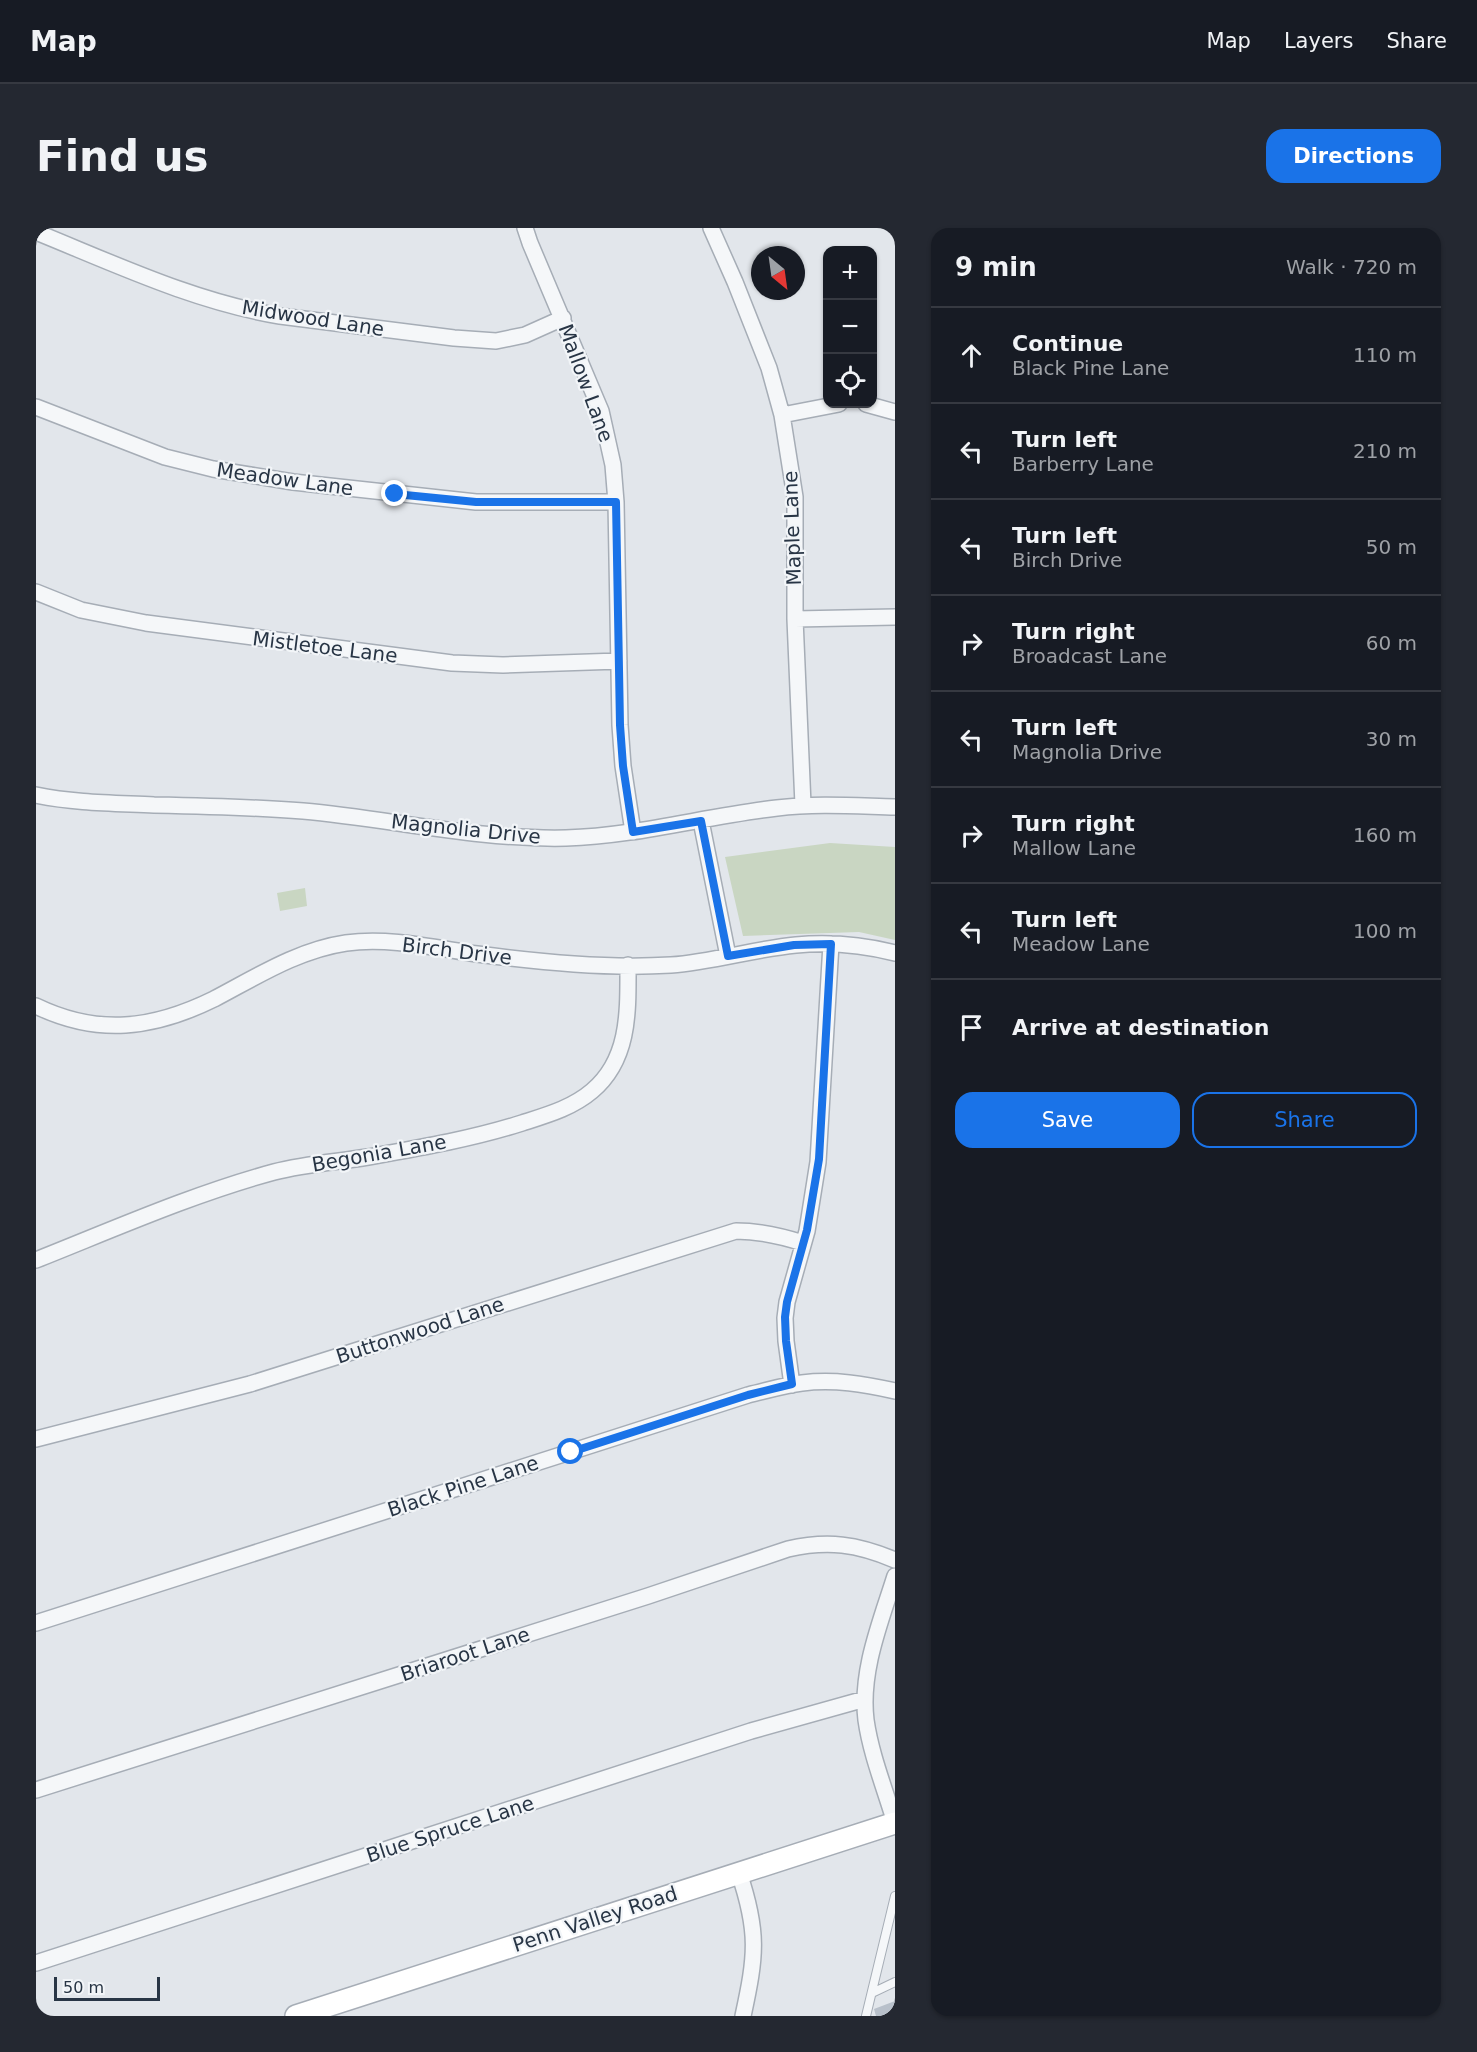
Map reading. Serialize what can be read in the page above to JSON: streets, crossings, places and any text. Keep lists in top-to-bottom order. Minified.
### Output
{"streets":{"street":["Midwood Lane","Mallow Lane","Meadow Lane","Maple Lane","Mistletoe Lane","Magnolia Drive","Birch Drive","Begonia Lane","Buttonwood Lane","Black Pine Lane","Briaroot Lane","Blue Spruce Lane","Penn Valley Road"]},"crossings":[["Midwood Lane","Mallow Lane"],["Mallow Lane","Meadow Lane"],["Mallow Lane","Mistletoe Lane"],["Mallow Lane","Magnolia Drive"],["Maple Lane","Magnolia Drive"],["Birch Drive","Begonia Lane"]],"scale_bar":"50 m","north":"bottom right","page":{"header":"Map","nav":["Map","Layers","Share"],"buttons":["Directions",["Save","Share"]],"title":"Find us","heading":["9 min","Walk · 720 m"],"map_buttons":["+","−"],"list":[["Continue","Black Pine Lane","110 m"],["Turn left","Barberry Lane","210 m"],["Turn left","Birch Drive","50 m"],["Turn right","Broadcast Lane","60 m"],["Turn left","Magnolia Drive","30 m"],["Turn right","Mallow Lane","160 m"],["Turn left","Meadow Lane","100 m"],"Arrive at destination"],"scale":"50 m"}}
